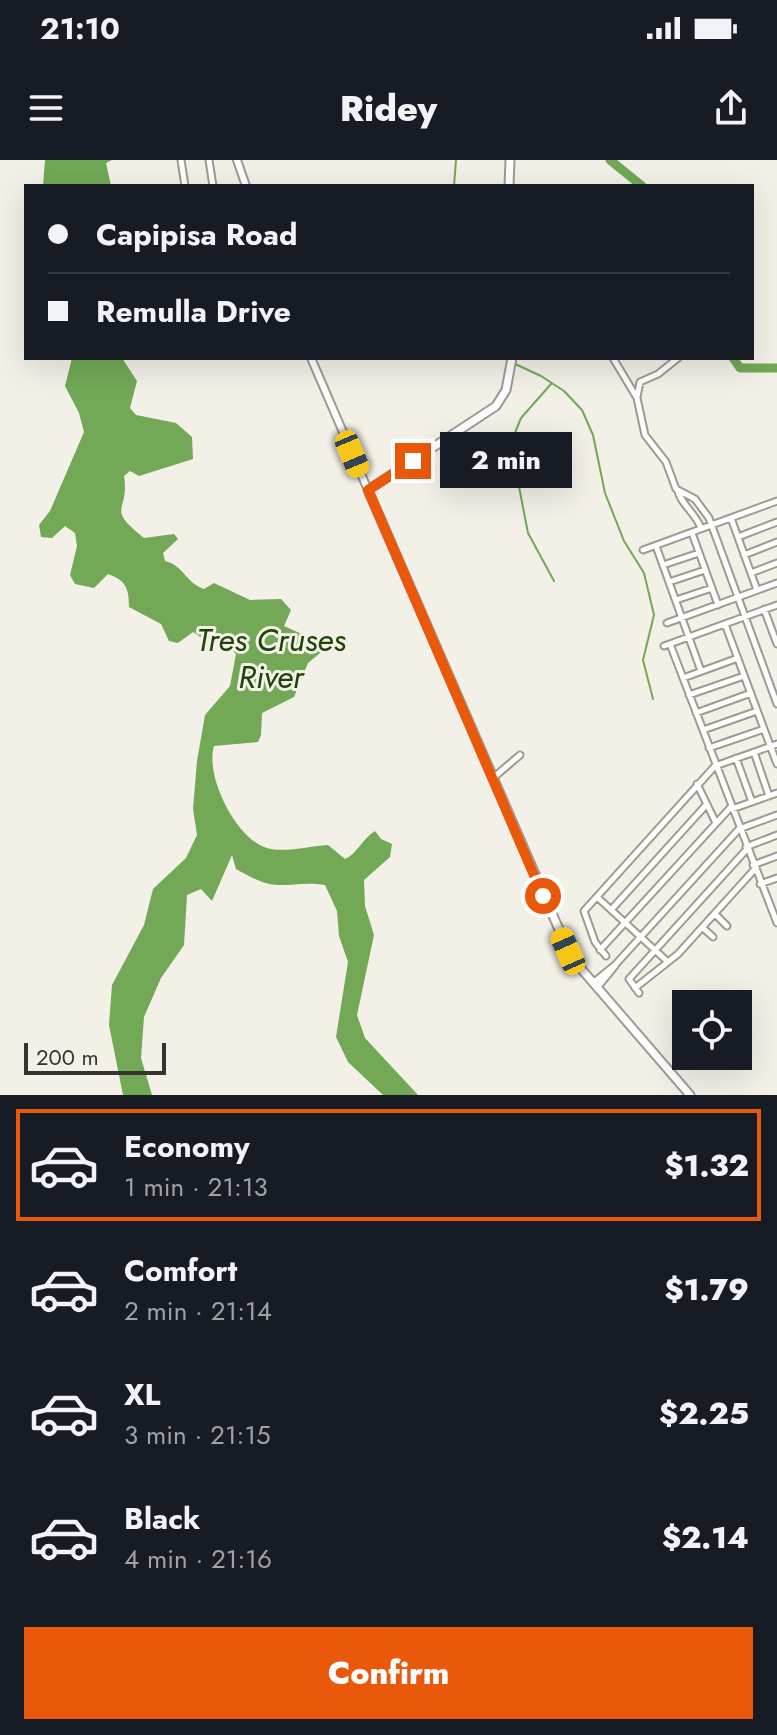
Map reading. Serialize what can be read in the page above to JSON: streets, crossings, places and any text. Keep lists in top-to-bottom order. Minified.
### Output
{"water":["Tres Cruses River"],"scale_bar":"200 m","page":{"status":"21:10","header":"Ridey","banner":["Capipisa Road","Remulla Drive"],"bubble":"2 min","scale":"200 m","list":[{"name":"Economy","note":"1 min · 21:13","value":"$1.32"},{"name":"Comfort","note":"2 min · 21:14","value":"$1.79"},{"name":"XL","note":"3 min · 21:15","value":"$2.25"},{"name":"Black","note":"4 min · 21:16","value":"$2.14"}],"buttons":"Confirm"}}
